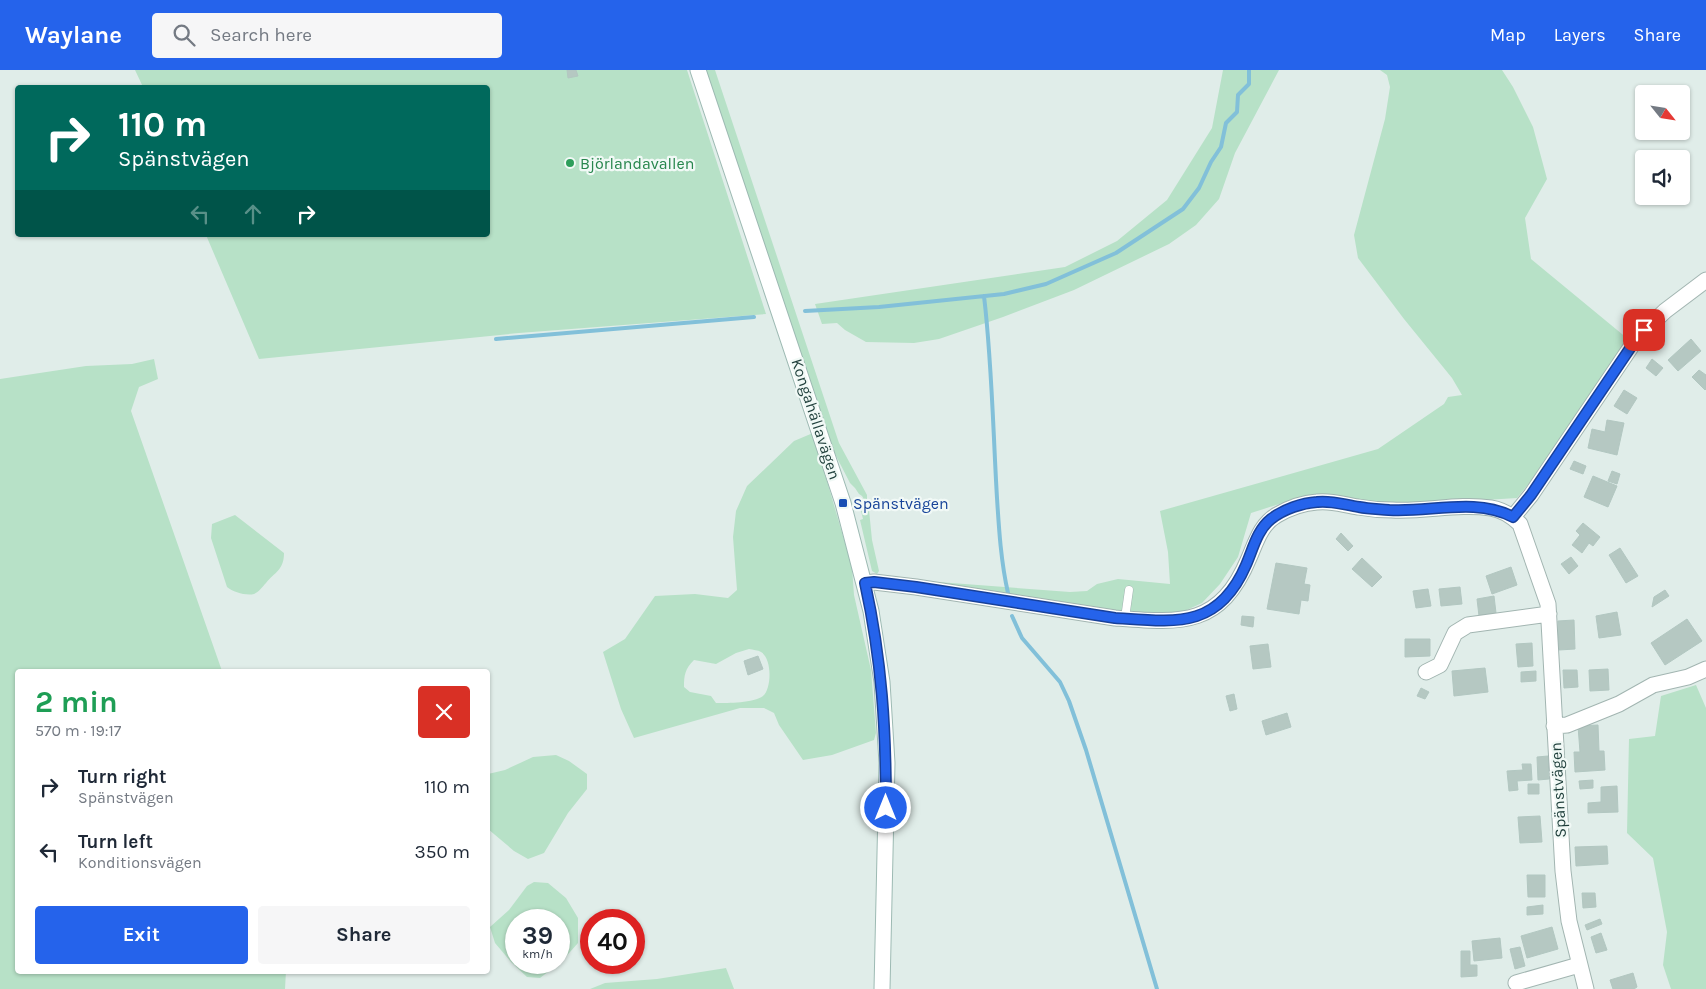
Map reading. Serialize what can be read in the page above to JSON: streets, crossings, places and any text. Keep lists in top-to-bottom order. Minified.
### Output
{"streets":{"street":["Kongahällavägen","Spänstvägen"]},"places":{"other":["Björlandavallen"],"transit":["Spänstvägen"]},"north":"bottom right","page":{"header":"Waylane","search":"Search here","nav":["Map","Layers","Share"],"turn":["110 m","Spänstvägen"],"heading":["2 min","570 m · 19:17"],"list":[{"name":"Turn right","note":"Spänstvägen","value":"110 m"},{"name":"Turn left","note":"Konditionsvägen","value":"350 m"}],"buttons":["Exit","Share"],"speed":"39 km/h","limit":"40"}}
